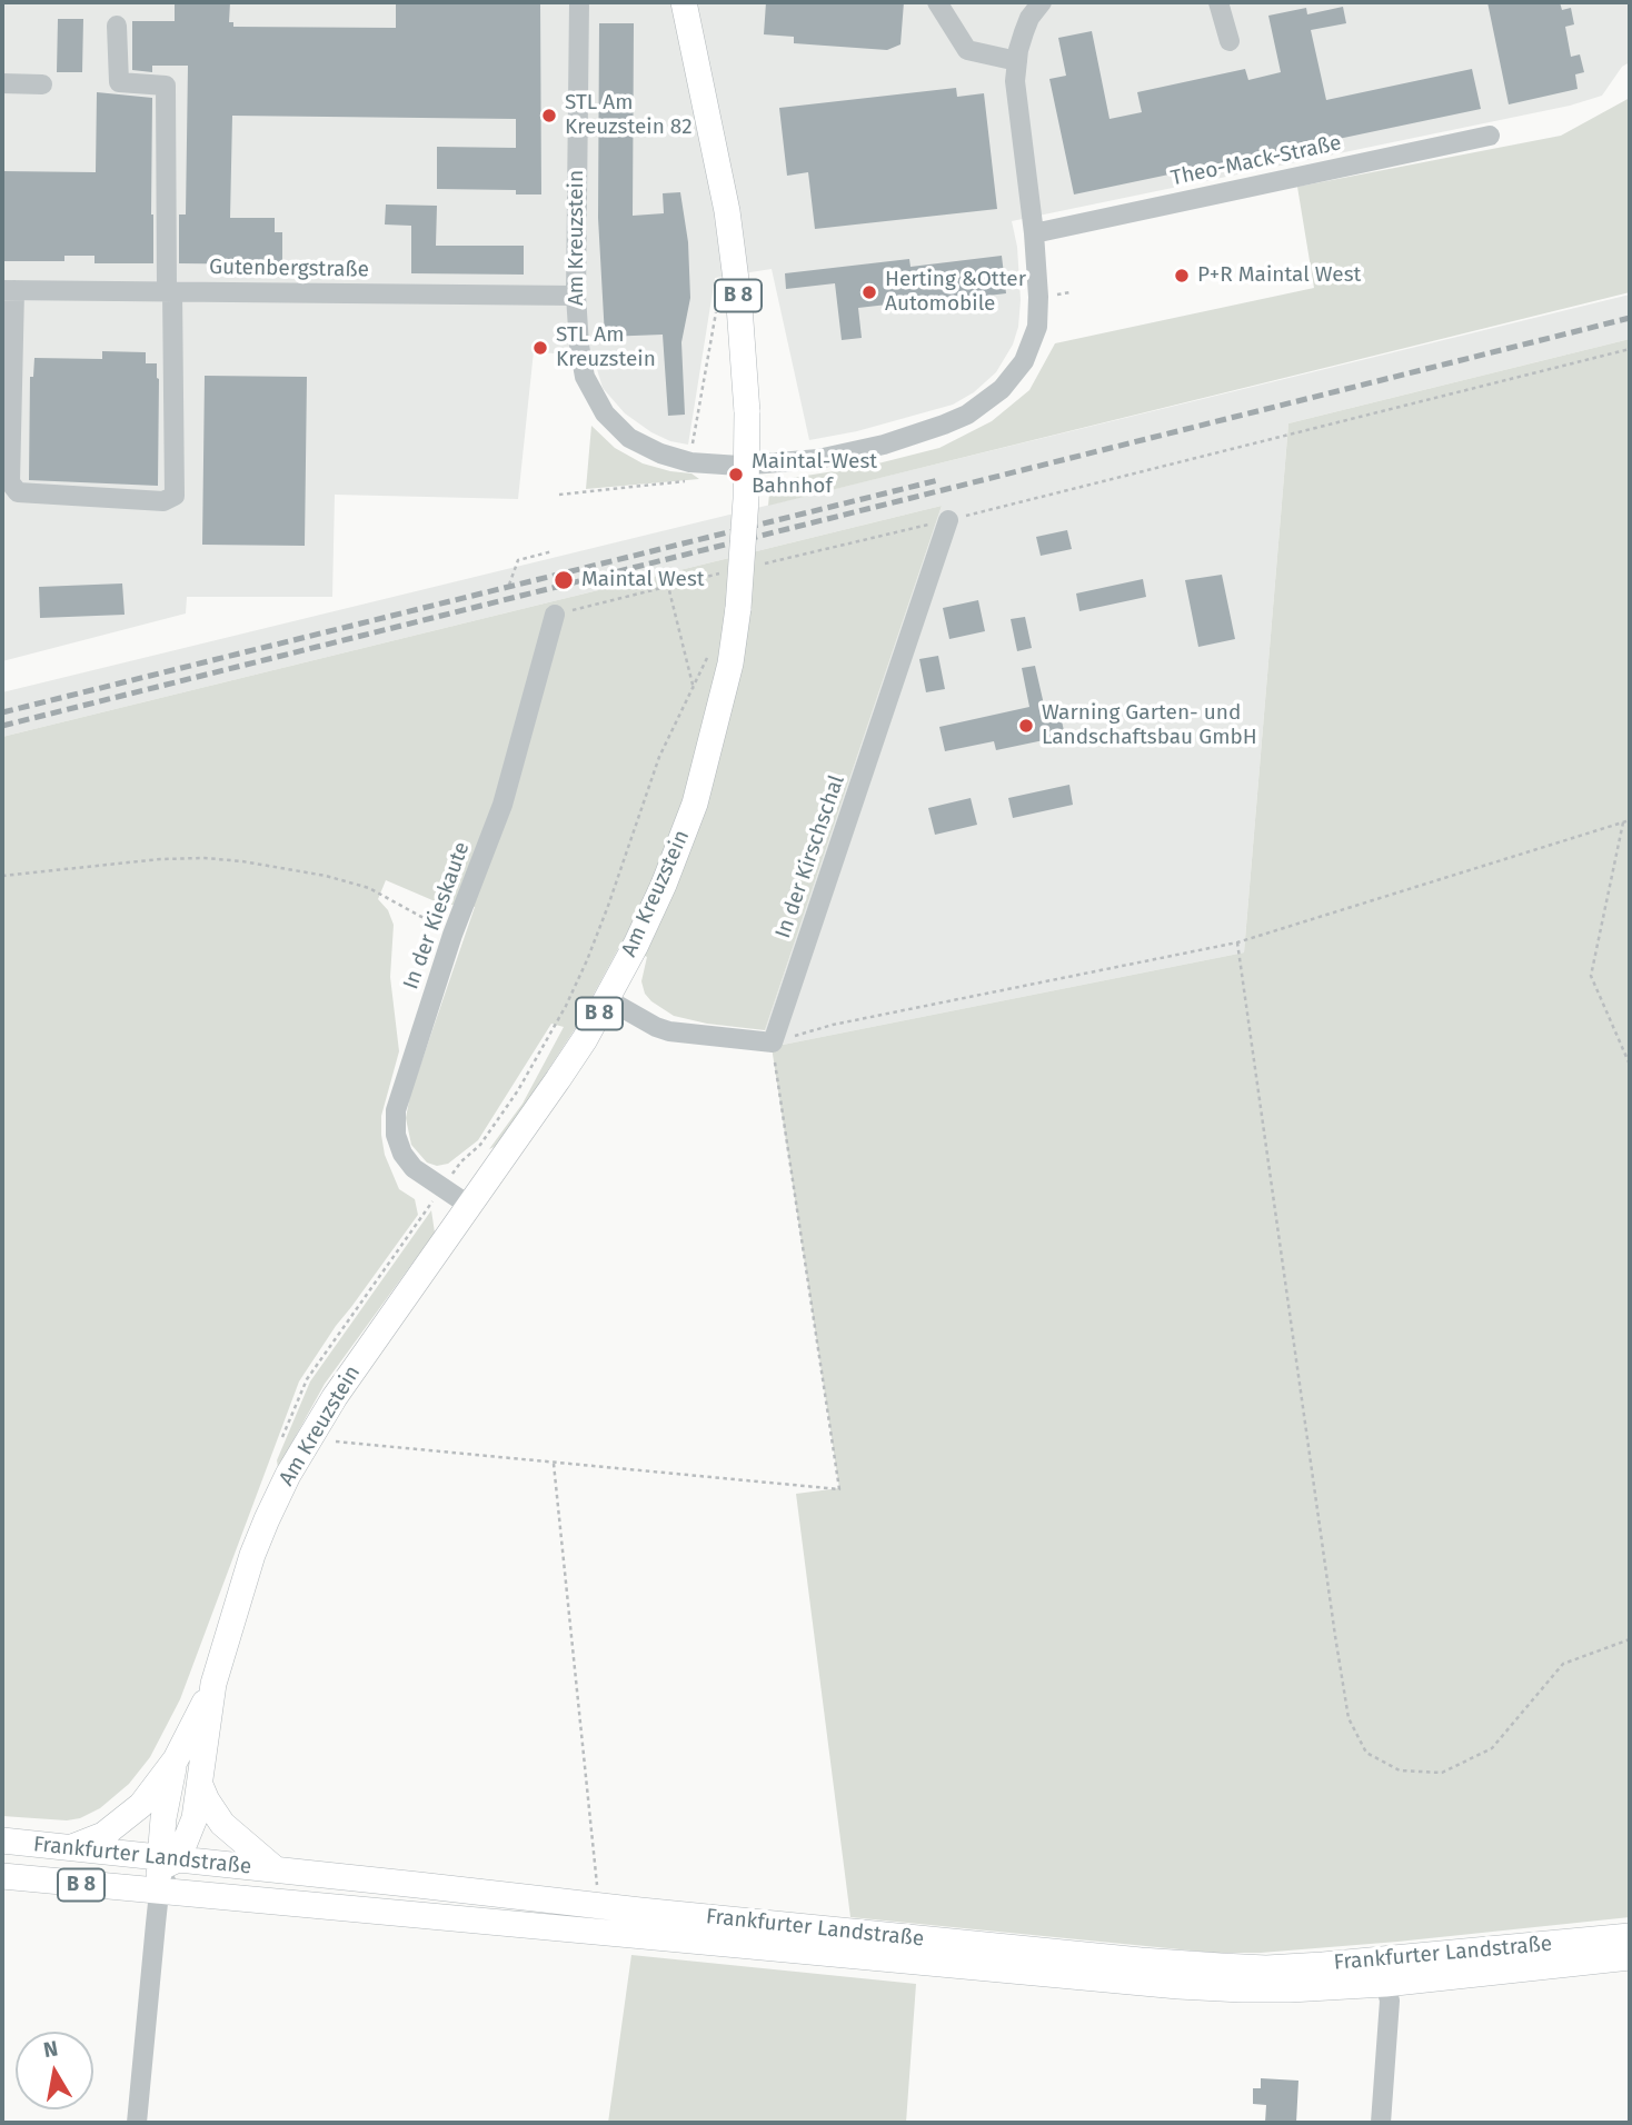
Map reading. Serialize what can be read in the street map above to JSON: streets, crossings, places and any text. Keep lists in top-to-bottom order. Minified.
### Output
{"streets":{"main road":["Am Kreuzstein","B 8","Frankfurter Landstraße"],"street":["Theo-Mack-Straße","Gutenbergstraße","In der Kirschschal","In der Kieskaute"]},"crossings":[["Theo-Mack-Straße","Am Kreuzstein"],["Am Kreuzstein","Gutenbergstraße"],["Am Kreuzstein","B 8"],["Am Kreuzstein","In der Kieskaute"],["Am Kreuzstein","Frankfurter Landstraße"],["B 8","Frankfurter Landstraße"]],"places":["STL Am Kreuzstein 82","P+R Maintal West","Herting &Otter Automobile","STL Am Kreuzstein","Maintal-West Bahnhof","Maintal West","Warning Garten- und Landschaftsbau GmbH"],"north":"top"}
